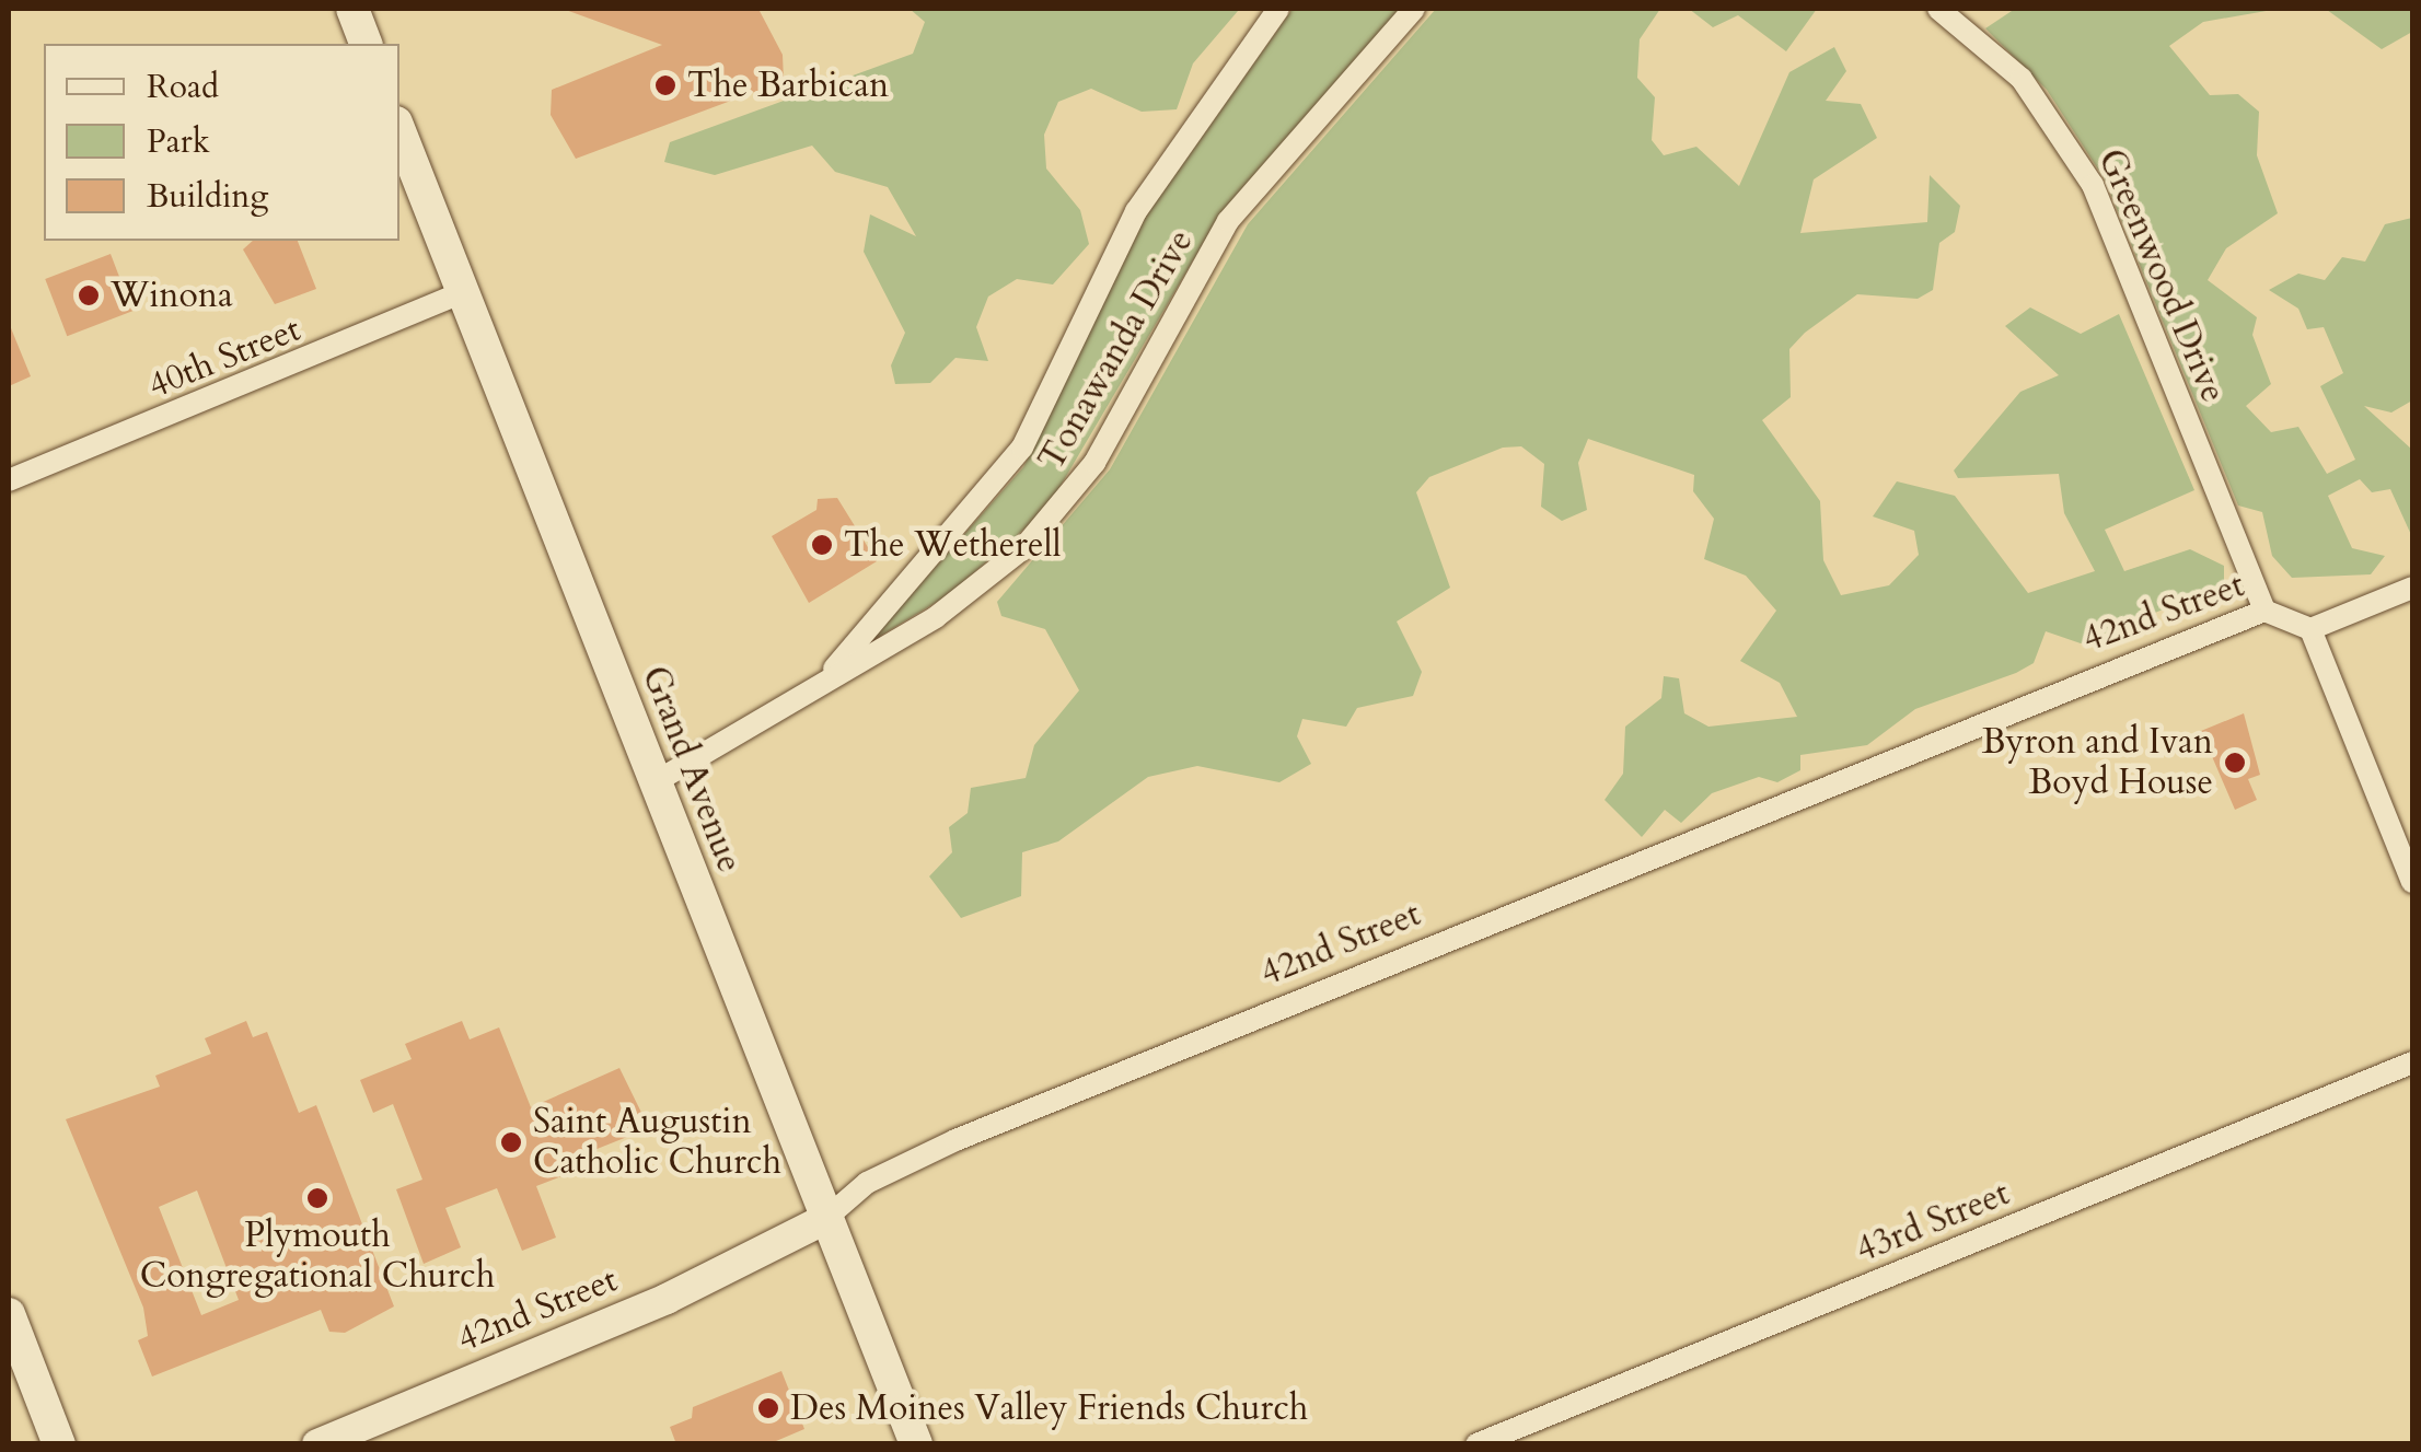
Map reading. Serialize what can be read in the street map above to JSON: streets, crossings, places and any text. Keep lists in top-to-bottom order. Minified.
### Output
{"streets":{"main road":["Grand Avenue"],"street":["Greenwood Drive","Tonawanda Drive","40th Street","42nd Street","43rd Street"]},"crossings":[["Greenwood Drive","42nd Street"],["Tonawanda Drive","Grand Avenue"],["40th Street","Grand Avenue"],["42nd Street","Grand Avenue"]],"places":["The Barbican","Winona","The Wetherell","Byron and Ivan Boyd House","Saint Augustin Catholic Church","Plymouth Congregational Church","Des Moines Valley Friends Church"],"legend":["Road","Park","Building"]}
